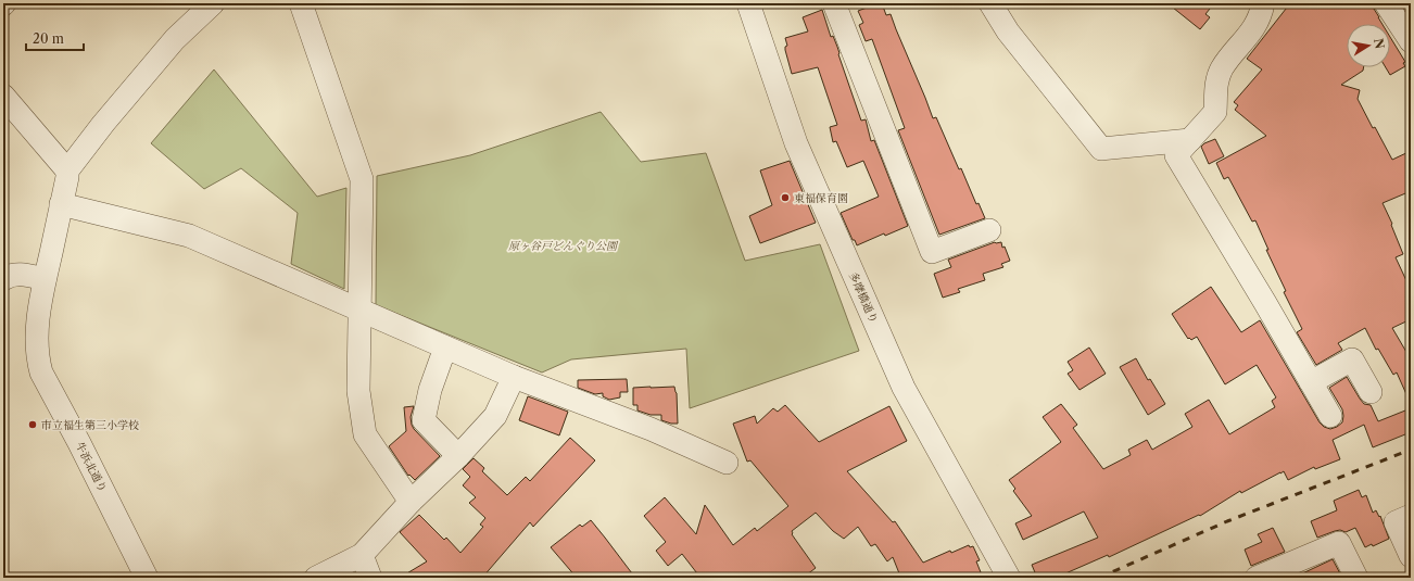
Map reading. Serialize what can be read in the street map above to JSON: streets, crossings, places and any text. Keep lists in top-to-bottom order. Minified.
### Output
{"streets":{"street":["多摩橋通り","牛浜北通り"]},"parks":["原ヶ谷戸どんぐり公園"],"places":["東福保育園","市立福生第三小学校"],"scale_bar":"20 m","north":"right"}
